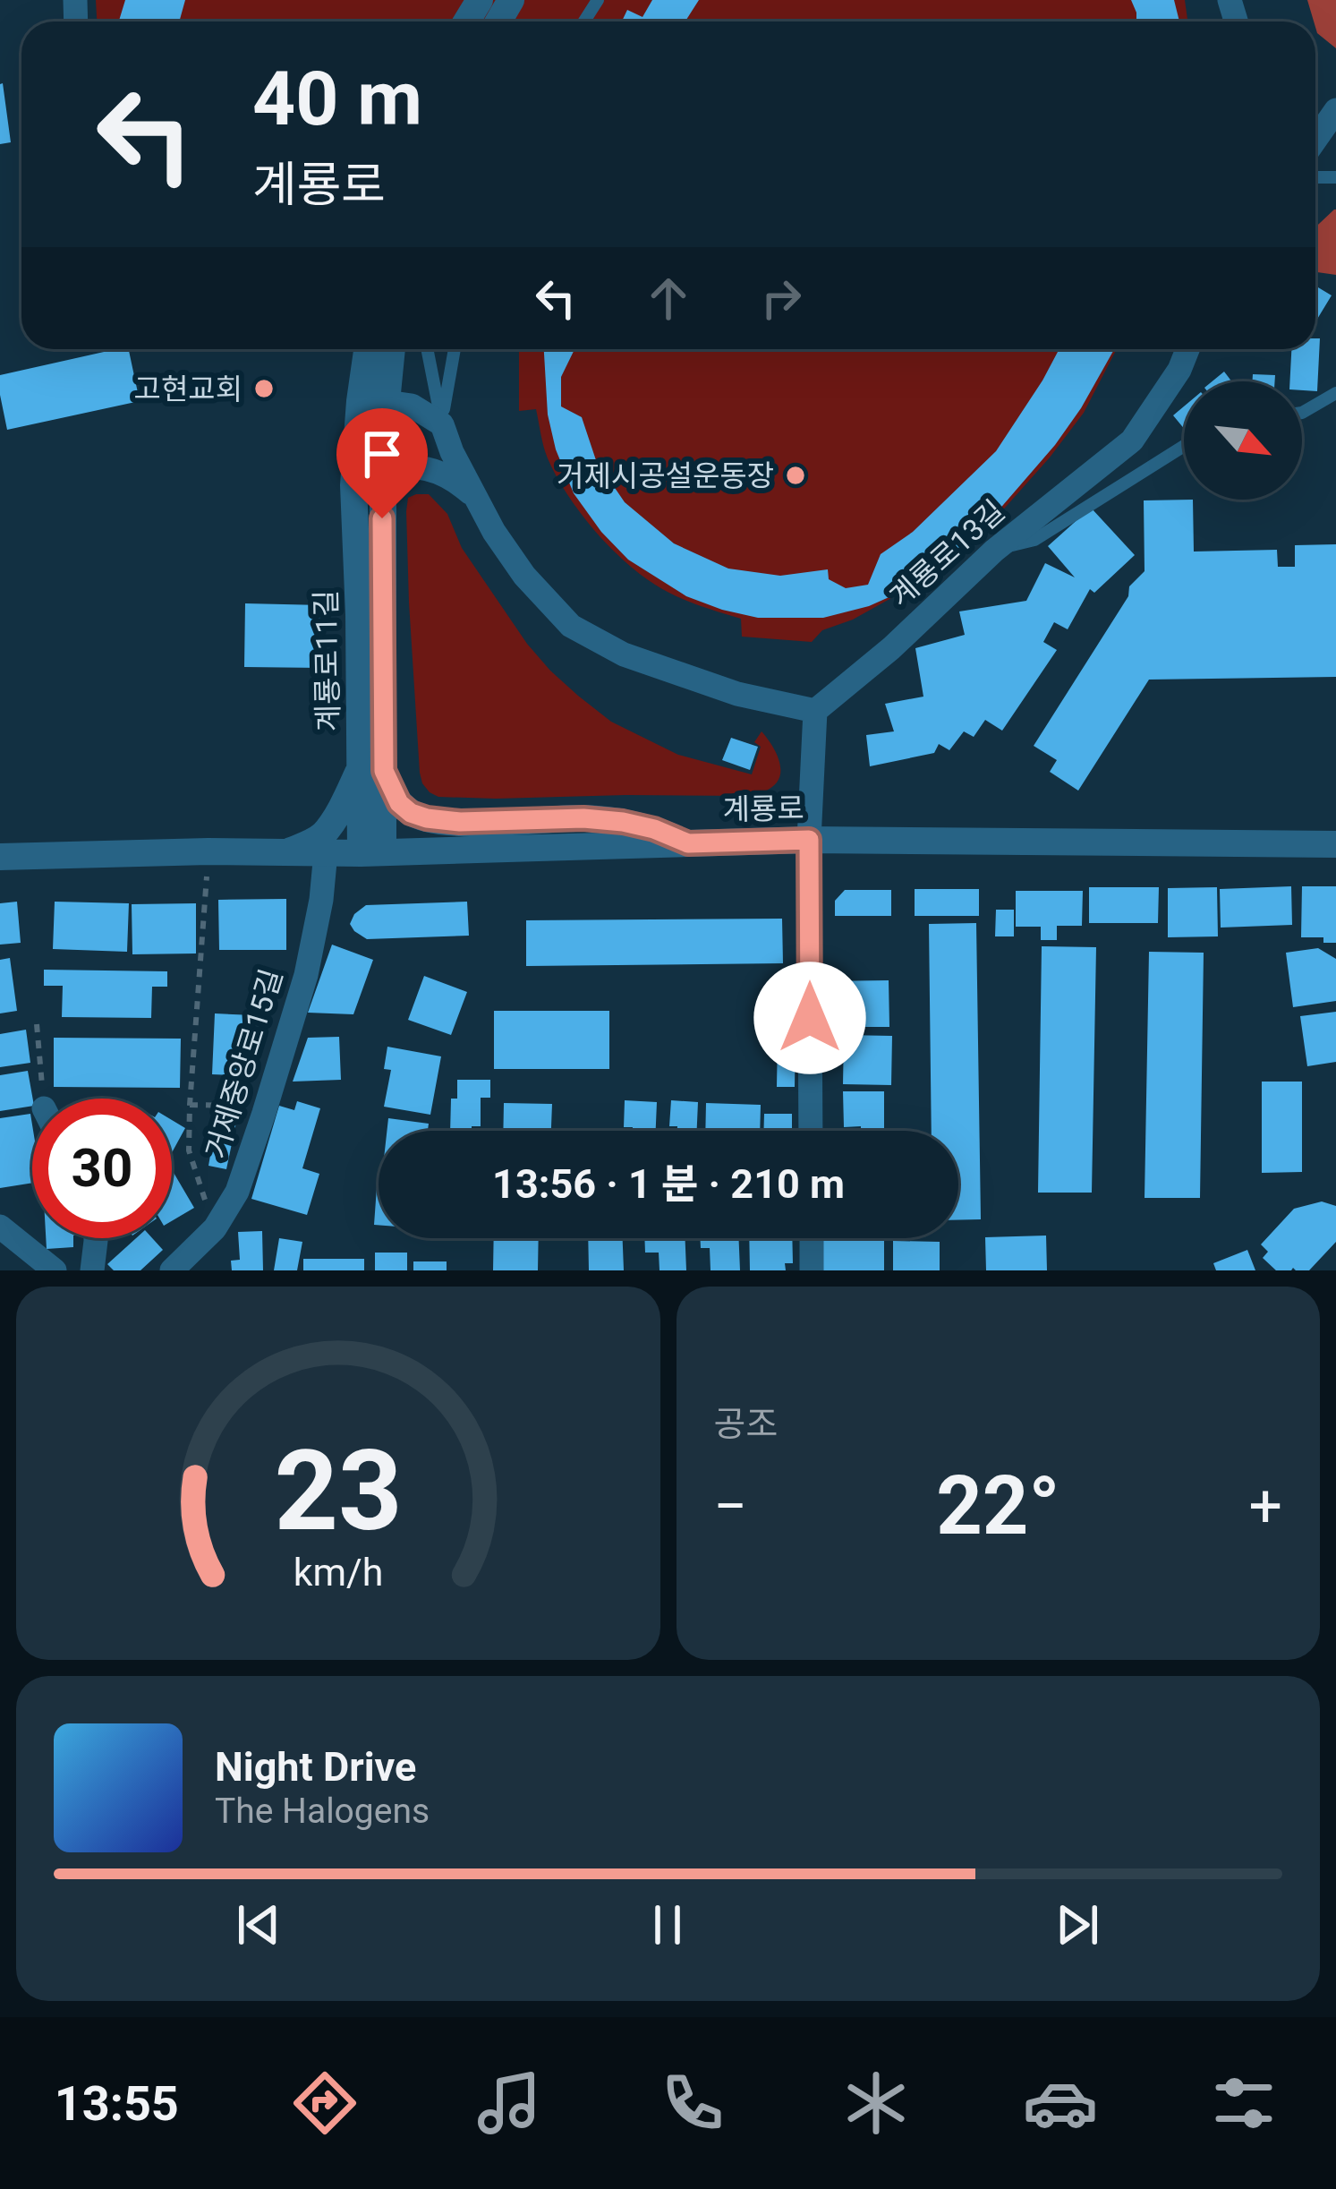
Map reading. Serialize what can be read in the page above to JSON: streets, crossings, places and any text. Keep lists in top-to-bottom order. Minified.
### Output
{"streets":{"street":["계룡로13길","계룡로11길","계룡로","거제중앙로15길"]},"crossings":[["계룡로11길","계룡로"],["계룡로","거제중앙로15길"]],"places":["고현교회","거제시공설운동장"],"north":"bottom right","page":{"turn":["40 m","계룡로"],"limit":"30","trip":"13:56 · 1 분 · 210 m","tile":"공조","heat":["−","22°","+"],"song":["Night Drive","The Halogens"],"tabs":"13:55","gauge":["23","km/h"]}}
